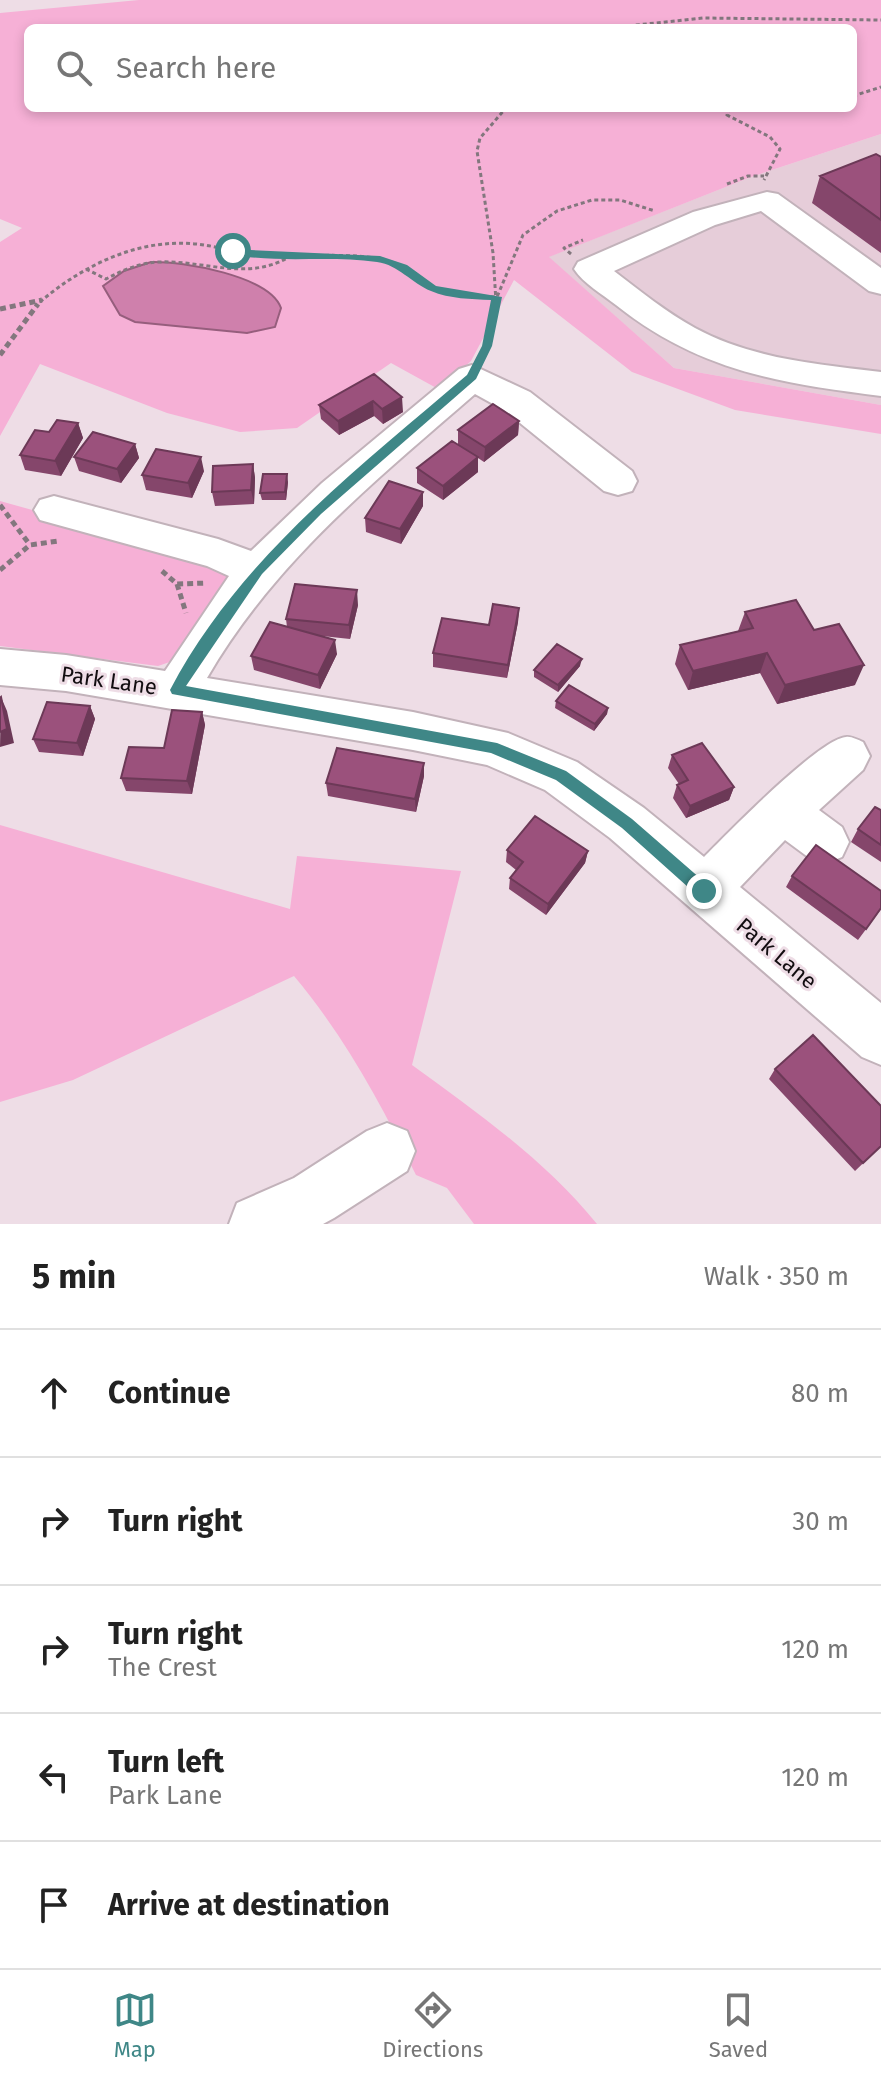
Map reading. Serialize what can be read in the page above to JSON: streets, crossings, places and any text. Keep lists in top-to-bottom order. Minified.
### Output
{"streets":{"street":["Park Lane"]},"page":{"search":"Search here","heading":["5 min","Walk · 350 m"],"list":[["Continue","80 m"],["Turn right","30 m"],["Turn right","The Crest","120 m"],["Turn left","Park Lane","120 m"],"Arrive at destination"],"nav":["Map","Directions","Saved"]}}
